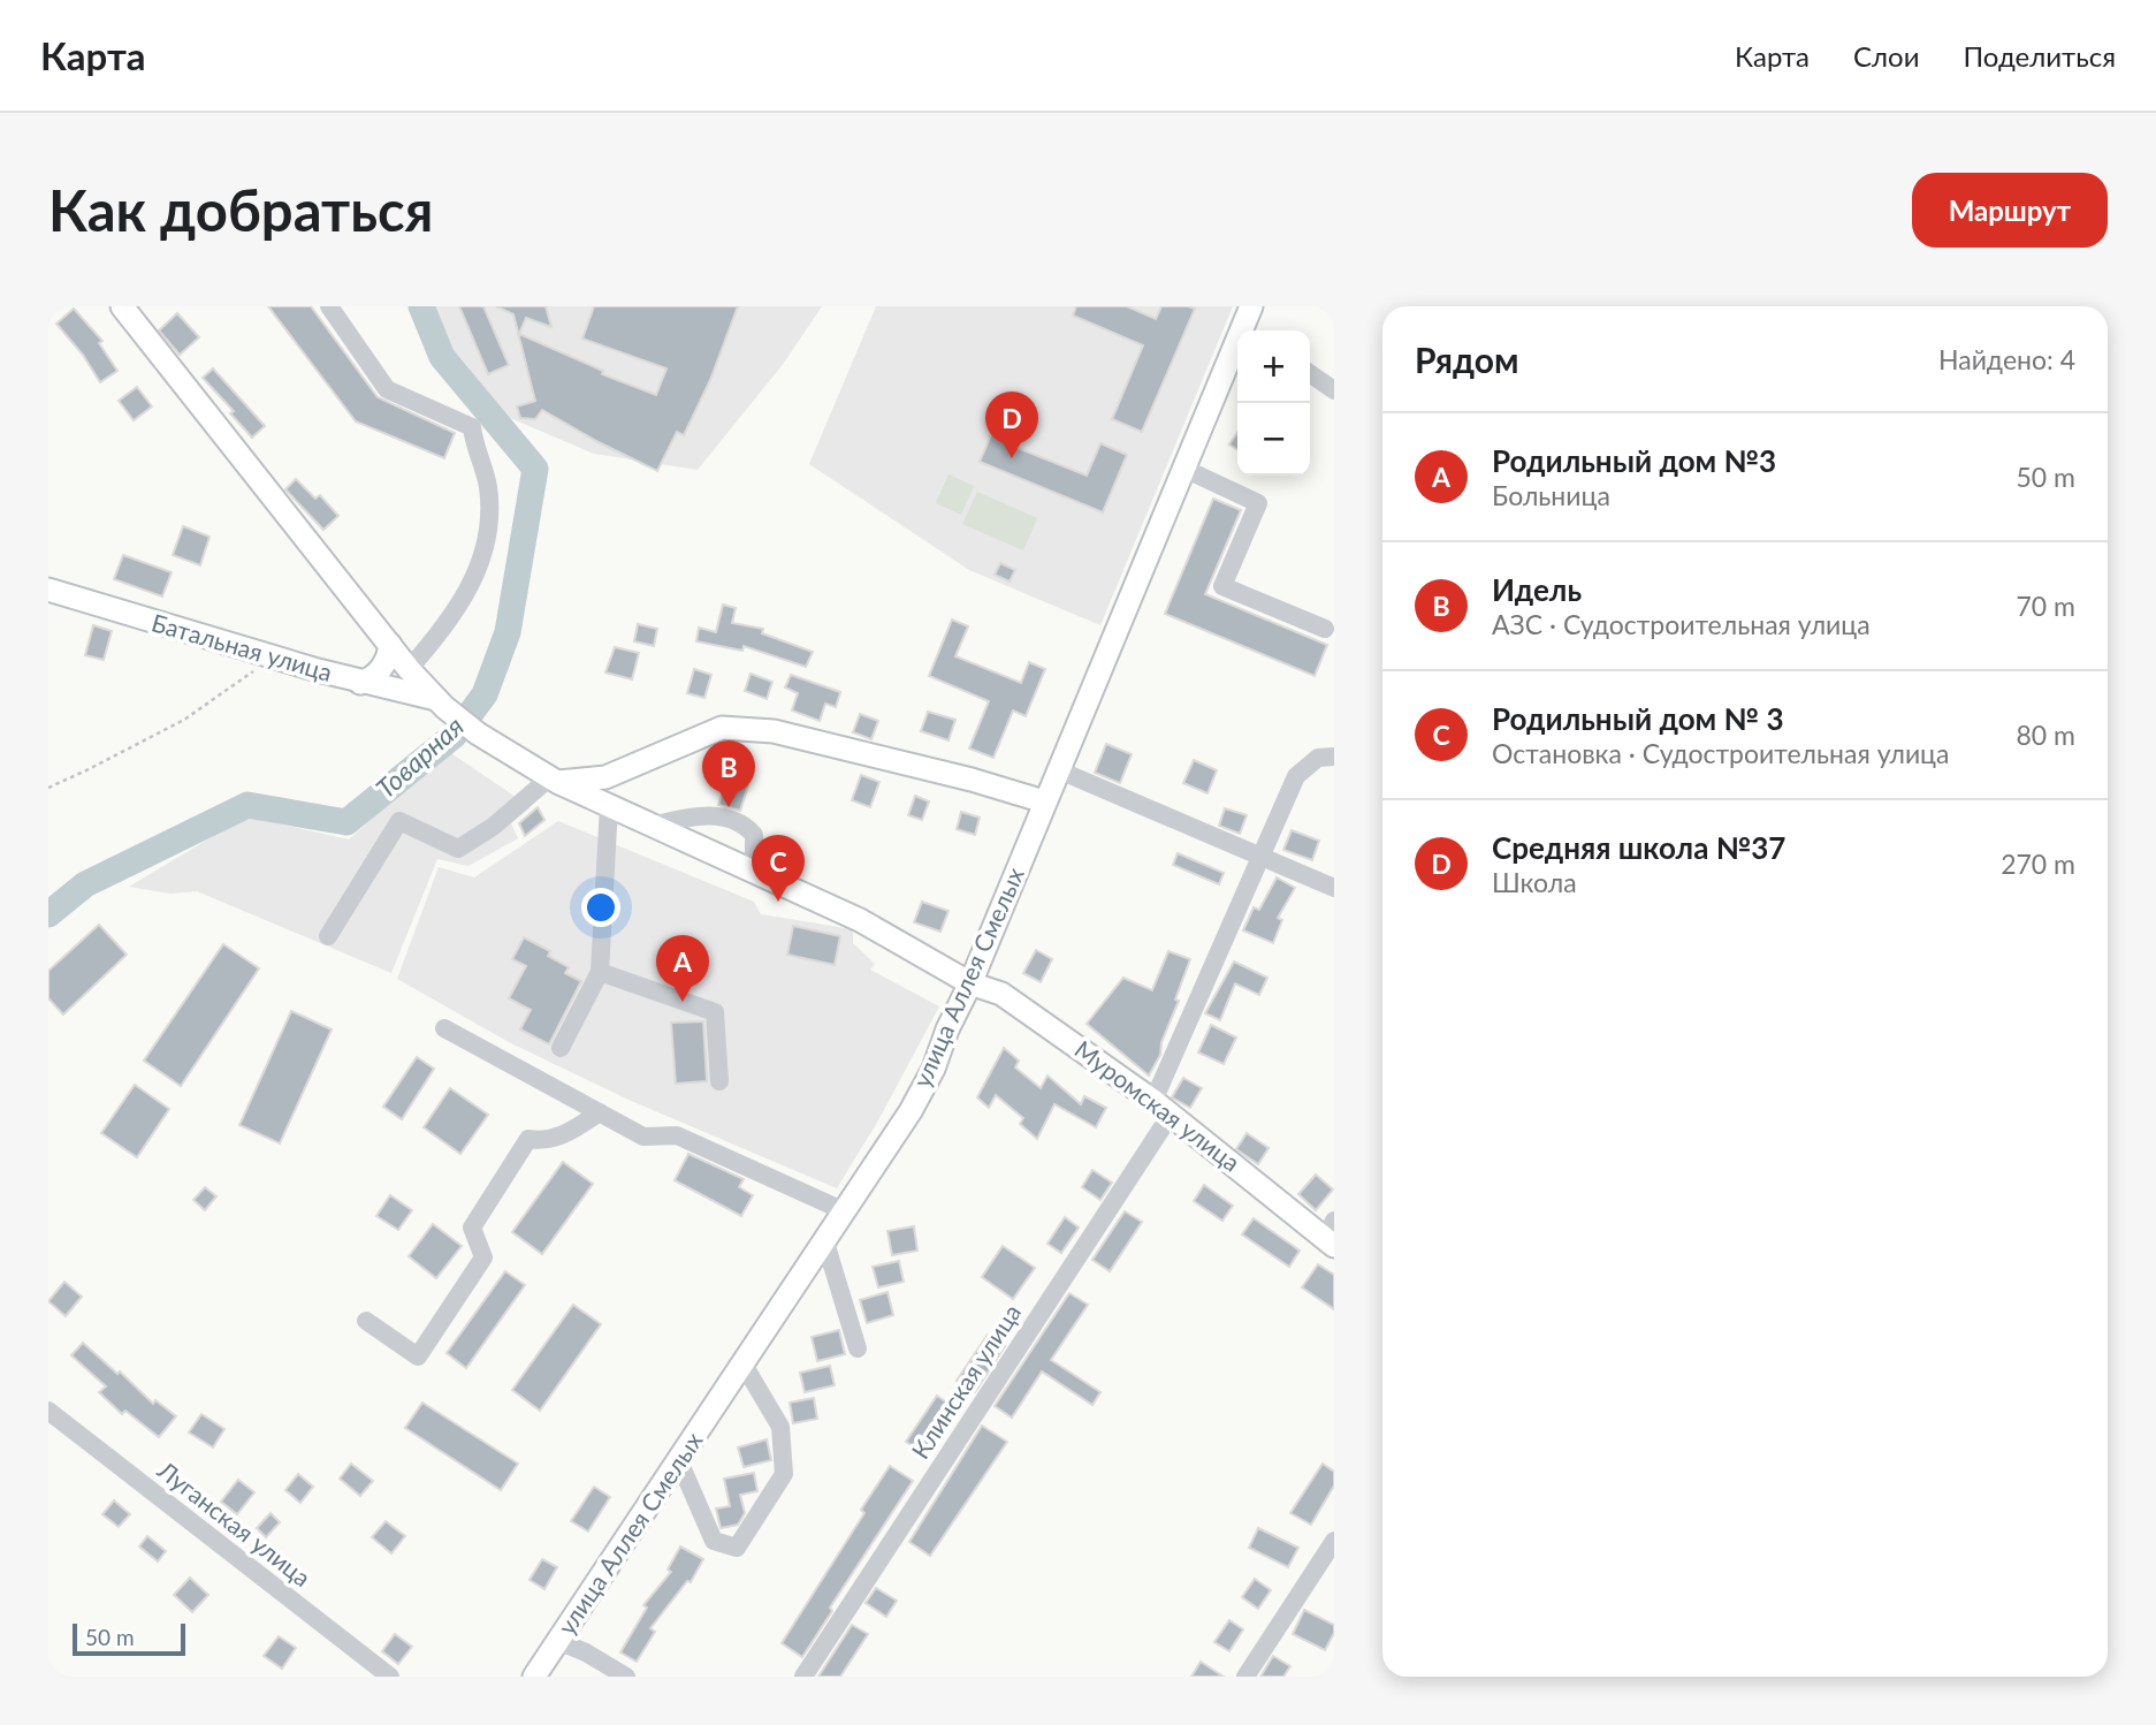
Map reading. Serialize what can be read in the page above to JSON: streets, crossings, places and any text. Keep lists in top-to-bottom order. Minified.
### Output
{"streets":{"main road":["Батальная улица","улица Аллея Смелых","Муромская улица"],"street":["Клинская улица","Луганская улица"]},"crossings":[["Батальная улица","Муромская улица"],["улица Аллея Смелых","Муромская улица"],["Муромская улица","Клинская улица"]],"water":["Товарная"],"scale_bar":"50 m","page":{"header":"Карта","nav":["Карта","Слои","Поделиться"],"buttons":"Маршрут","title":"Как добраться","heading":["Рядом","Найдено: 4"],"map_buttons":["+","−"],"pins":["D","B","C","A"],"list":[{"mark":"A","name":"Родильный дом №3","note":"Больница","value":"50 m"},{"mark":"B","name":"Идель","note":"АЗС · Судостроительная улица","value":"70 m"},{"mark":"C","name":"Родильный дом № 3","note":"Остановка · Судостроительная улица","value":"80 m"},{"mark":"D","name":"Средняя школа №37","note":"Школа","value":"270 m"}],"scale":"50 m"}}
